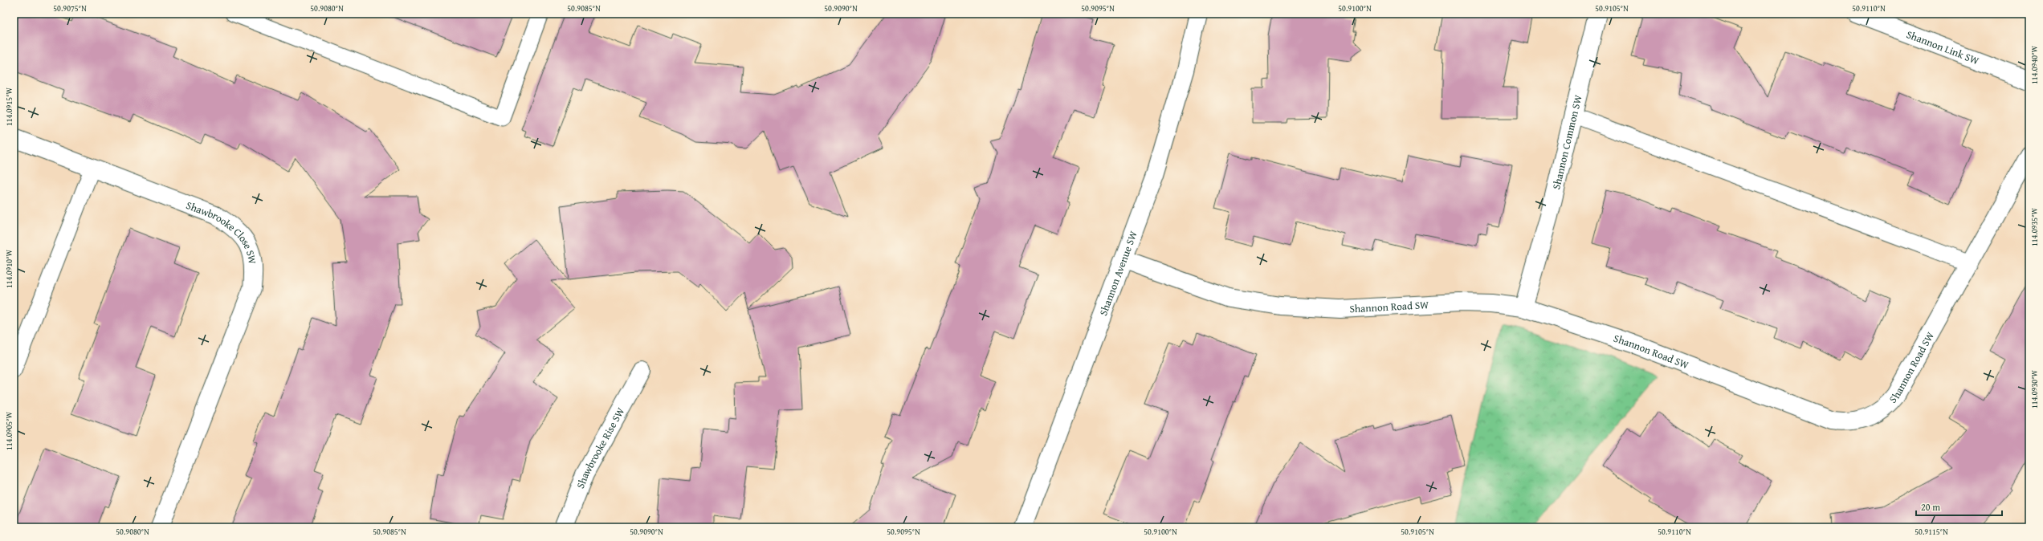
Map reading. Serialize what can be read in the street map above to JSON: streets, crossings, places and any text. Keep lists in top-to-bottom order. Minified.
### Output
{"streets":{"street":["Shannon Link SW","Shannon Common SW","Shawbrooke Close SW","Shannon Avenue SW","Shannon Road SW","Shawbrooke Rise SW"]},"crossings":[["Shannon Common SW","Shannon Road SW"],["Shannon Avenue SW","Shannon Road SW"]],"scale_bar":"20 m","coordinates":["50.9075°N","50.9080°N","50.9085°N","50.9090°N","50.9095°N","50.9100°N","50.9105°N","50.9110°N","114.0940°W","114.0915°W","114.0935°W","114.0910°W","114.0930°W","114.0905°W","50.9115°N"]}
